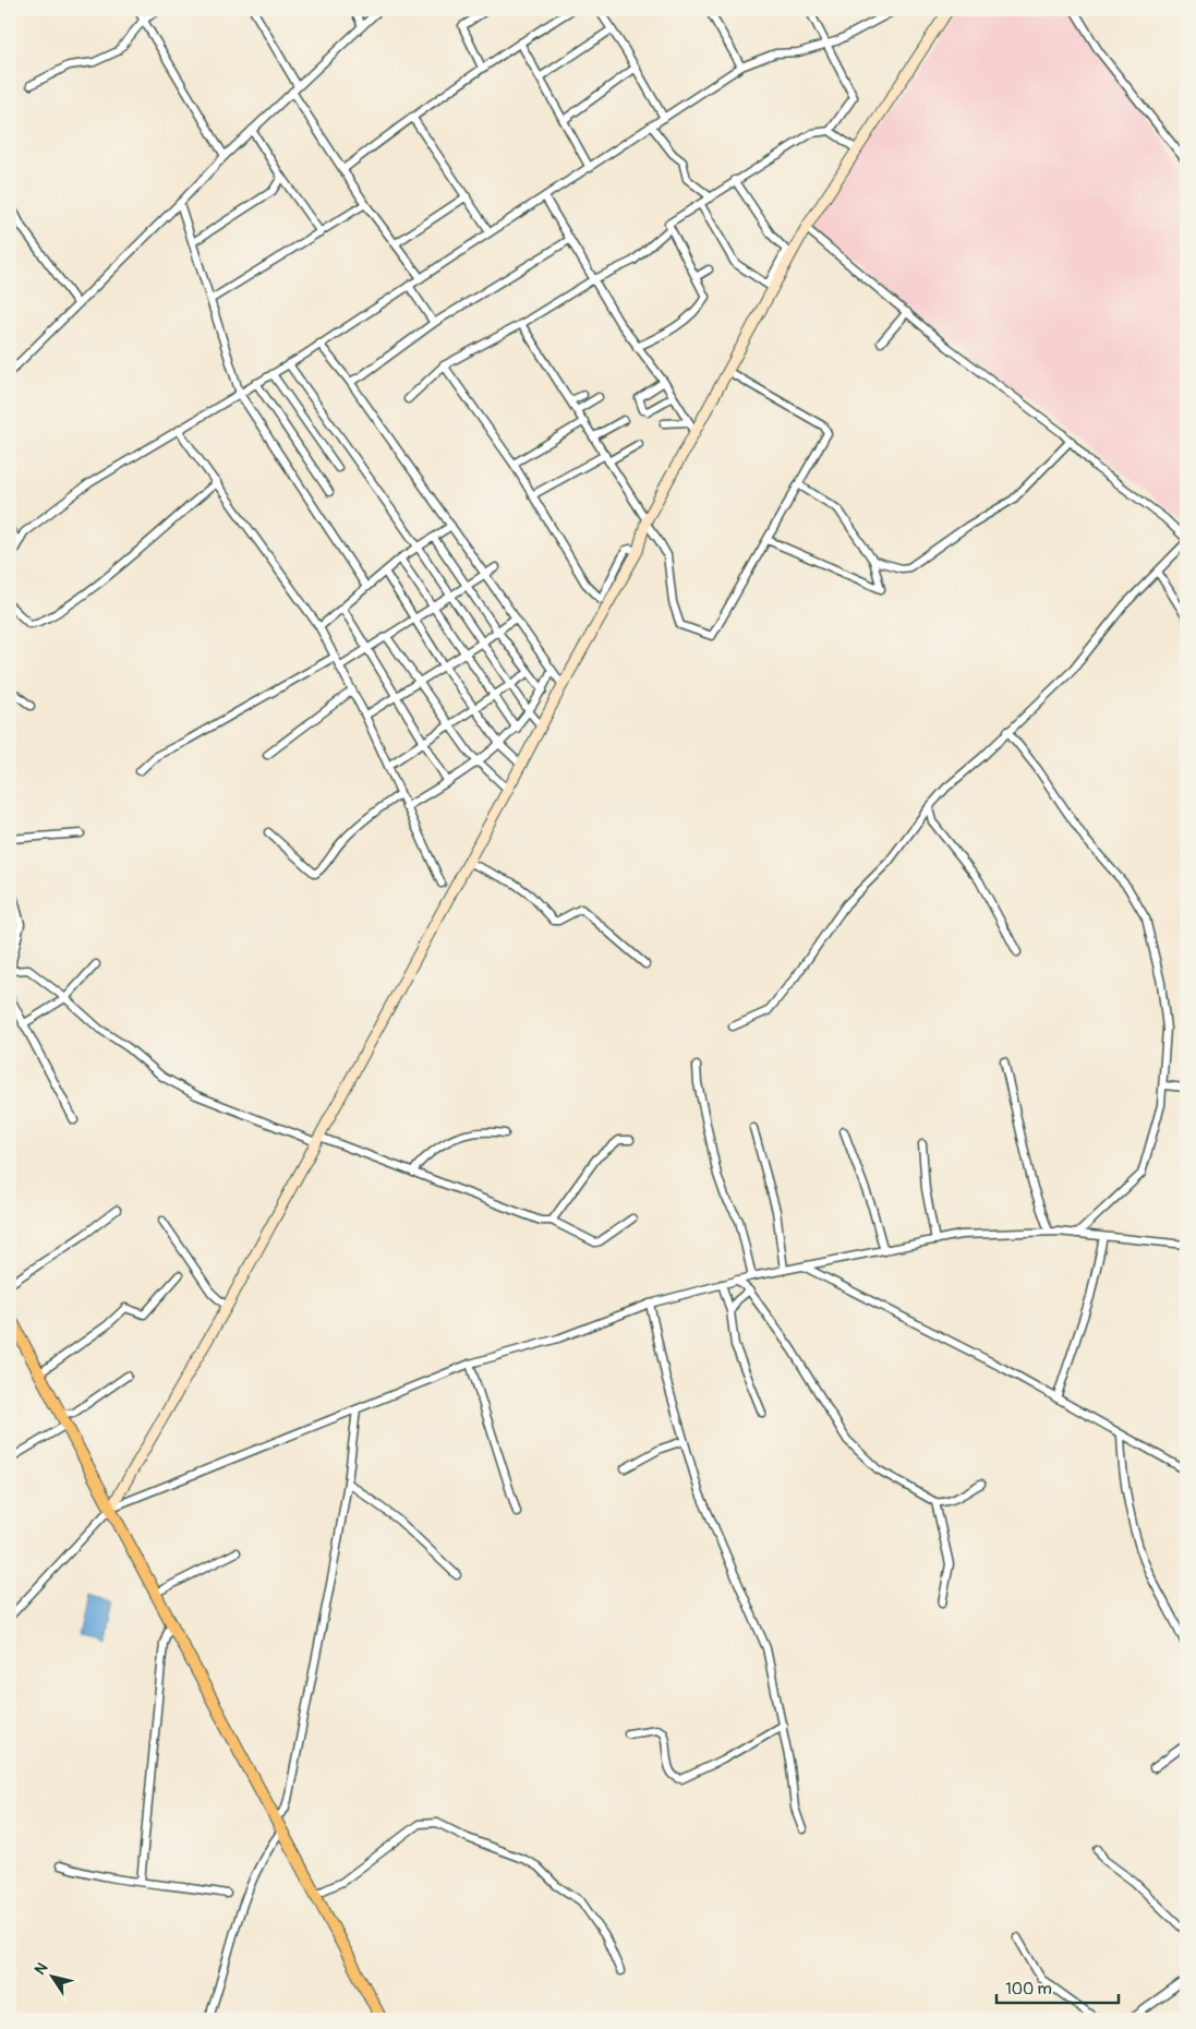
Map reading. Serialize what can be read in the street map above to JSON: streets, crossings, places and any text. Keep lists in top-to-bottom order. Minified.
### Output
{"scale_bar":"100 m","north":"top left"}
